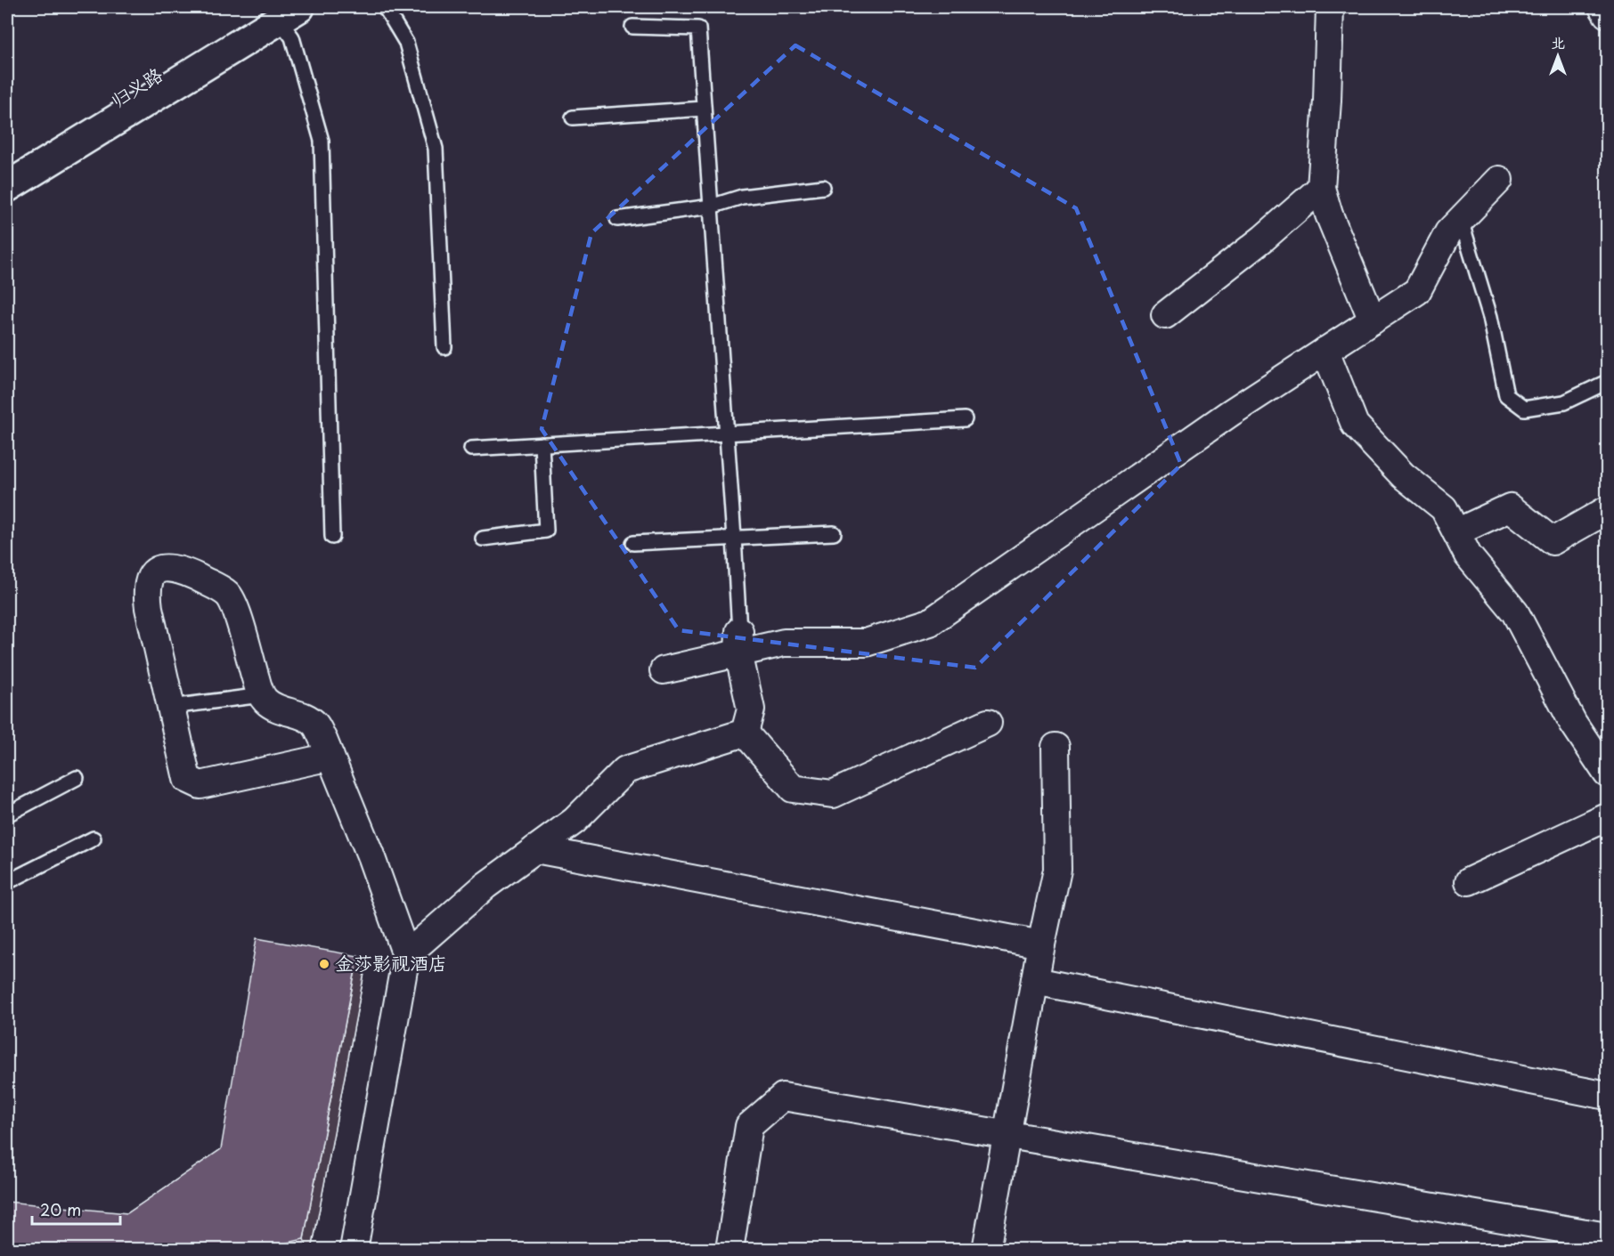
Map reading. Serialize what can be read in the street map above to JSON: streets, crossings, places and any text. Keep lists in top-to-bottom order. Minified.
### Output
{"streets":{"street":["归义路"]},"places":["金莎影视酒店"],"scale_bar":"20 m","north":"top"}
